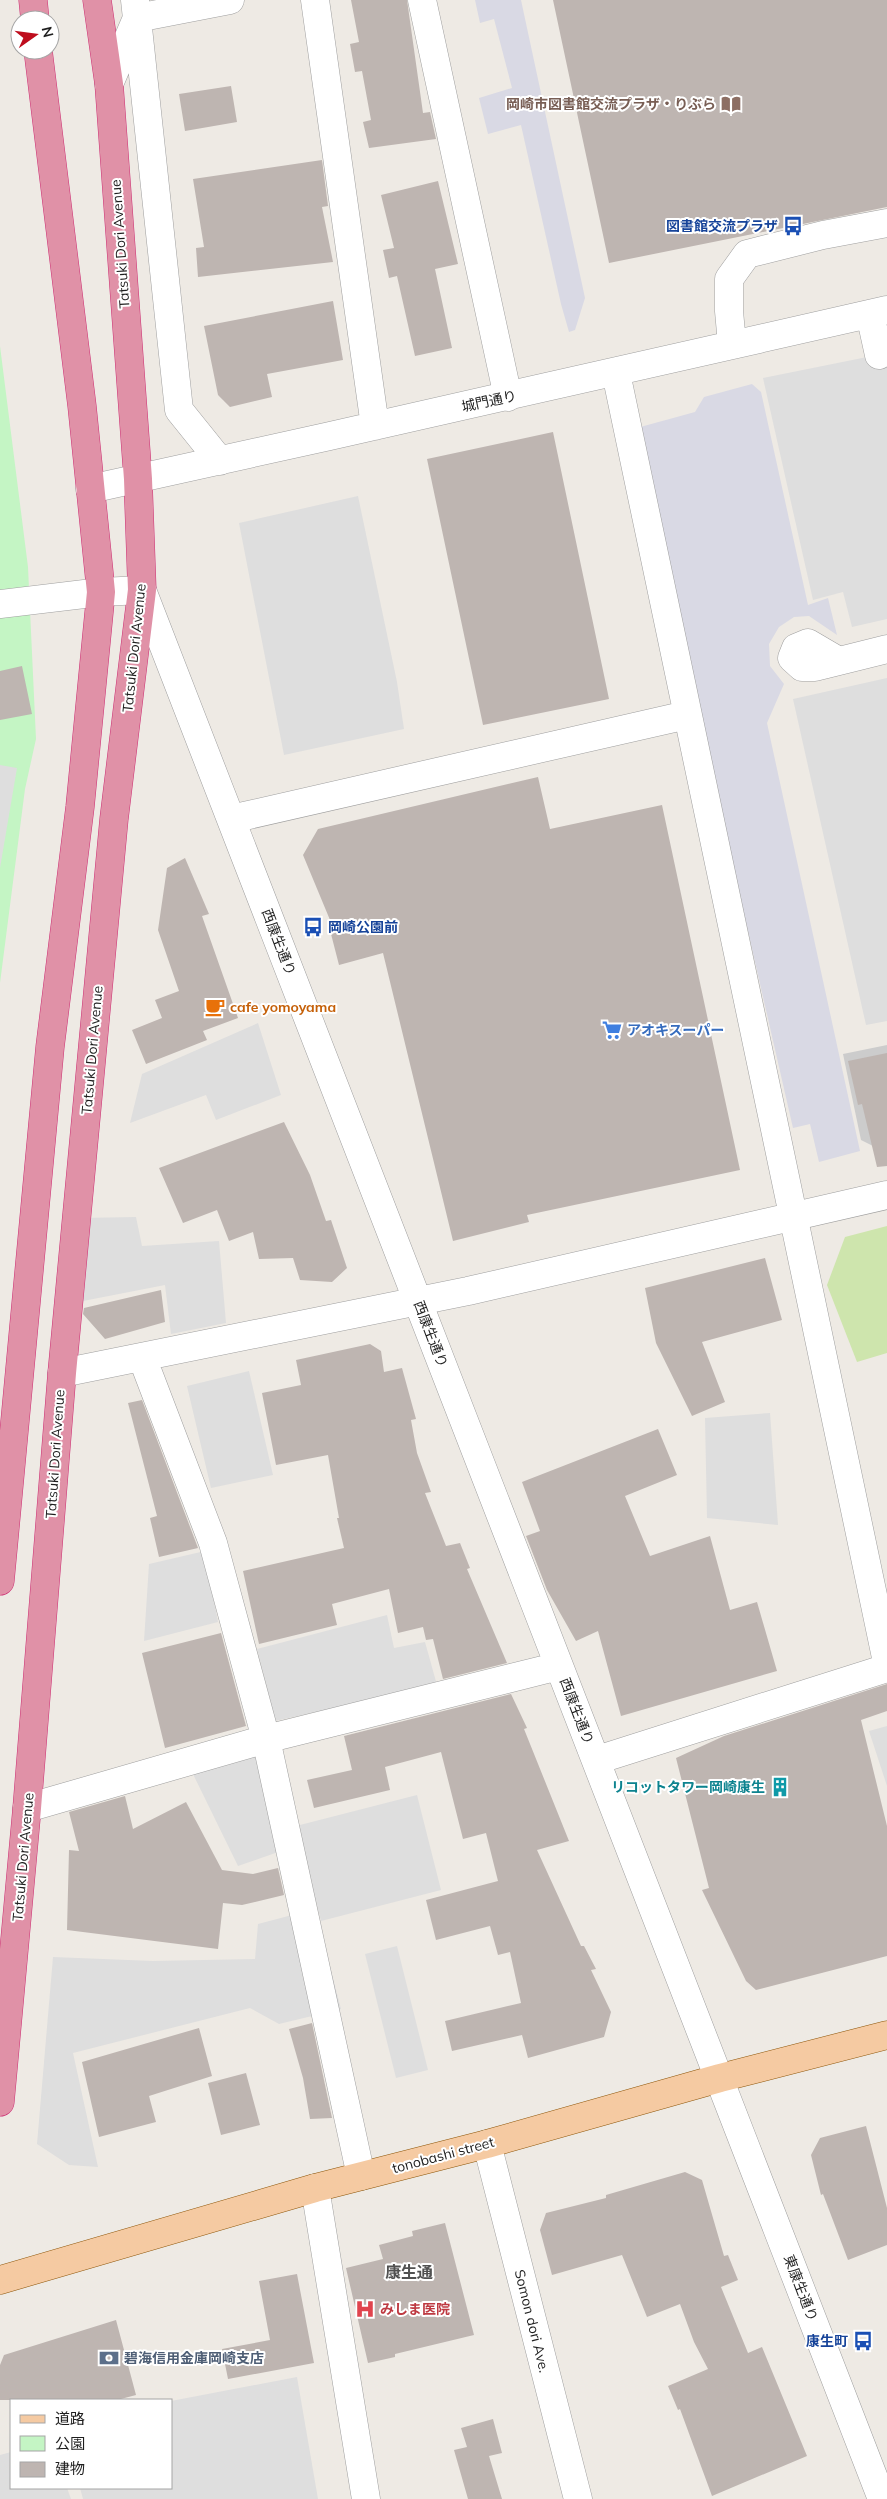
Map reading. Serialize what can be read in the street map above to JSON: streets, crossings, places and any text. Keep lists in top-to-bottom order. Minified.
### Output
{"streets":{"highway":["Tatsuki Dori Avenue"],"main road":["tonobashi street"],"street":["城門通り","西康生通り","東康生通り","Somon dori Ave."]},"crossings":[["Tatsuki Dori Avenue","城門通り"],["Tatsuki Dori Avenue","西康生通り"],["西康生通り","tonobashi street"],["西康生通り","東康生通り"],["tonobashi street","東康生通り"],["tonobashi street","Somon dori Ave."]],"districts":["康生通"],"places":{"library":["岡崎市図書館交流プラザ・りぶら"],"bus stop":["図書館交流プラザ","岡崎公園前","康生町"],"cafe":["cafe yomoyama"],"supermarket":["アオキスーパー"],"building":["リコットタワー岡崎康生"],"hospital":["みしま医院"],"bank":["碧海信用金庫岡崎支店"]},"legend":["道路","公園","建物"],"north":"right"}
